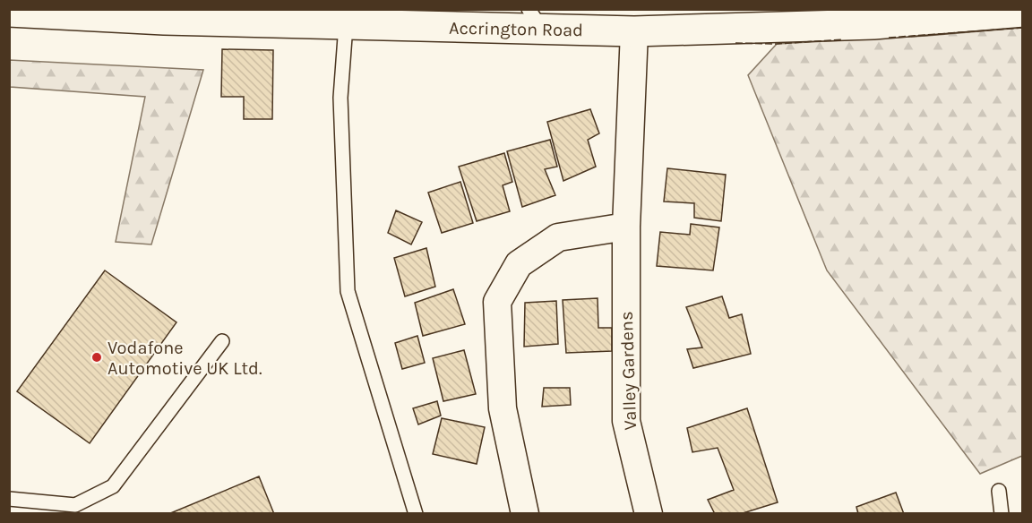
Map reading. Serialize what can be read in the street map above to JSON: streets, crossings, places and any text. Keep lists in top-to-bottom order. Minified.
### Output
{"streets":{"highway":["Accrington Road"],"street":["Valley Gardens"]},"crossings":[["Accrington Road","Valley Gardens"]],"places":["Vodafone Automotive UK Ltd."]}
